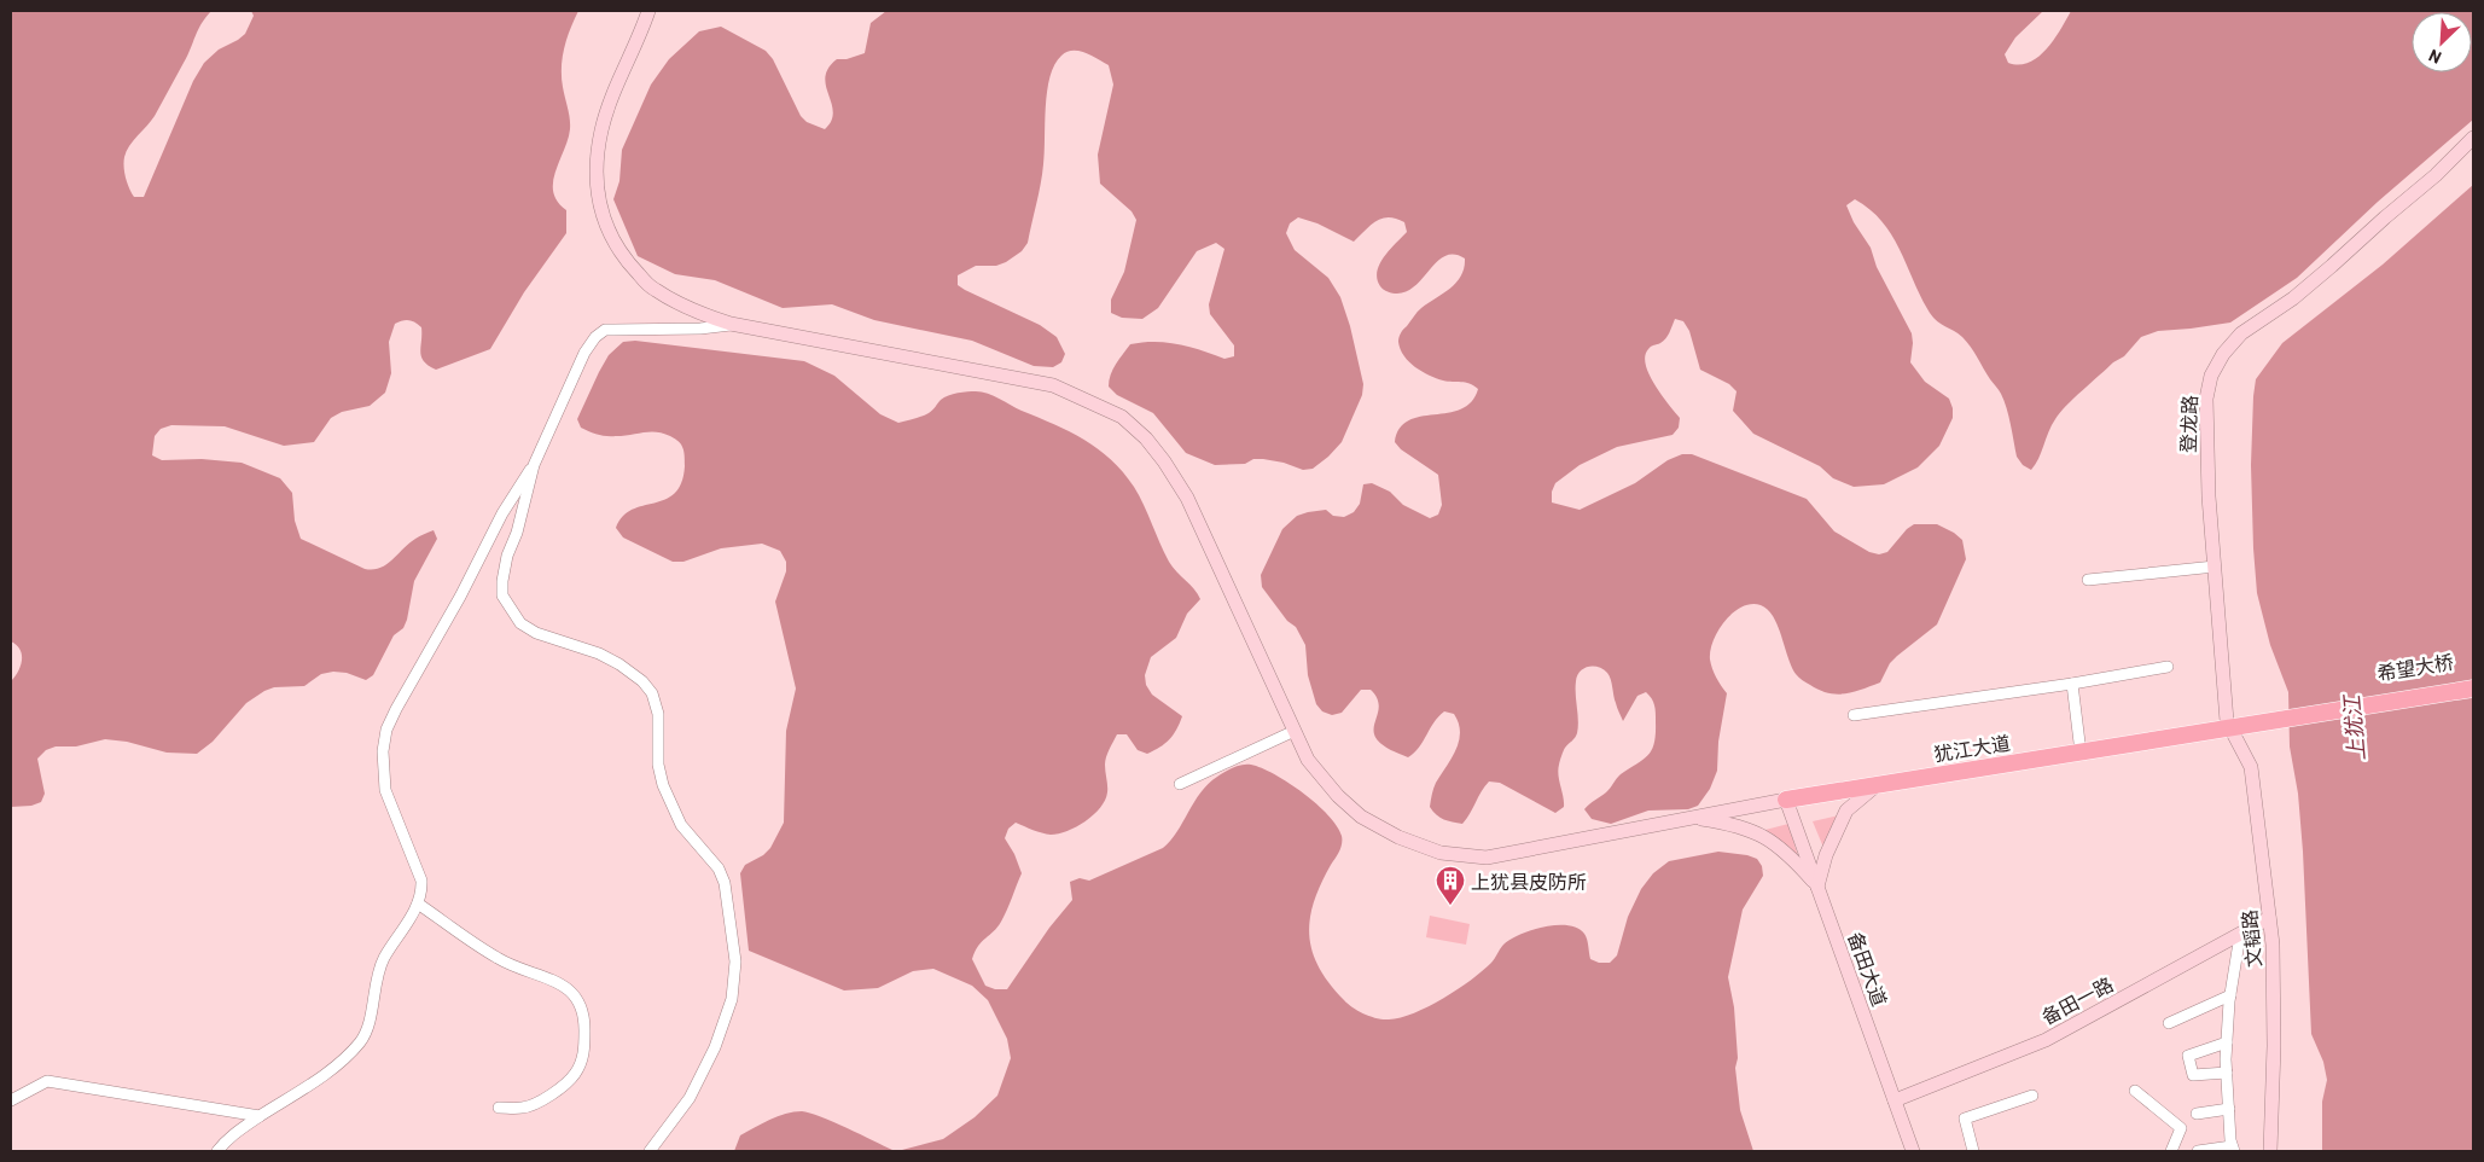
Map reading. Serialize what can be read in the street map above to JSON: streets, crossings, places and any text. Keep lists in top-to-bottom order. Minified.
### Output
{"streets":{"main road":["登龙路","希望大桥","犹江大道","文韬路","备田大道","备田一路"]},"crossings":[["登龙路","犹江大道"],["登龙路","文韬路"],["希望大桥","犹江大道"],["犹江大道","文韬路"],["犹江大道","备田大道"],["文韬路","备田一路"],["备田大道","备田一路"]],"water":["上犹江"],"places":{"building":["上犹县皮防所"]},"north":"bottom left"}
